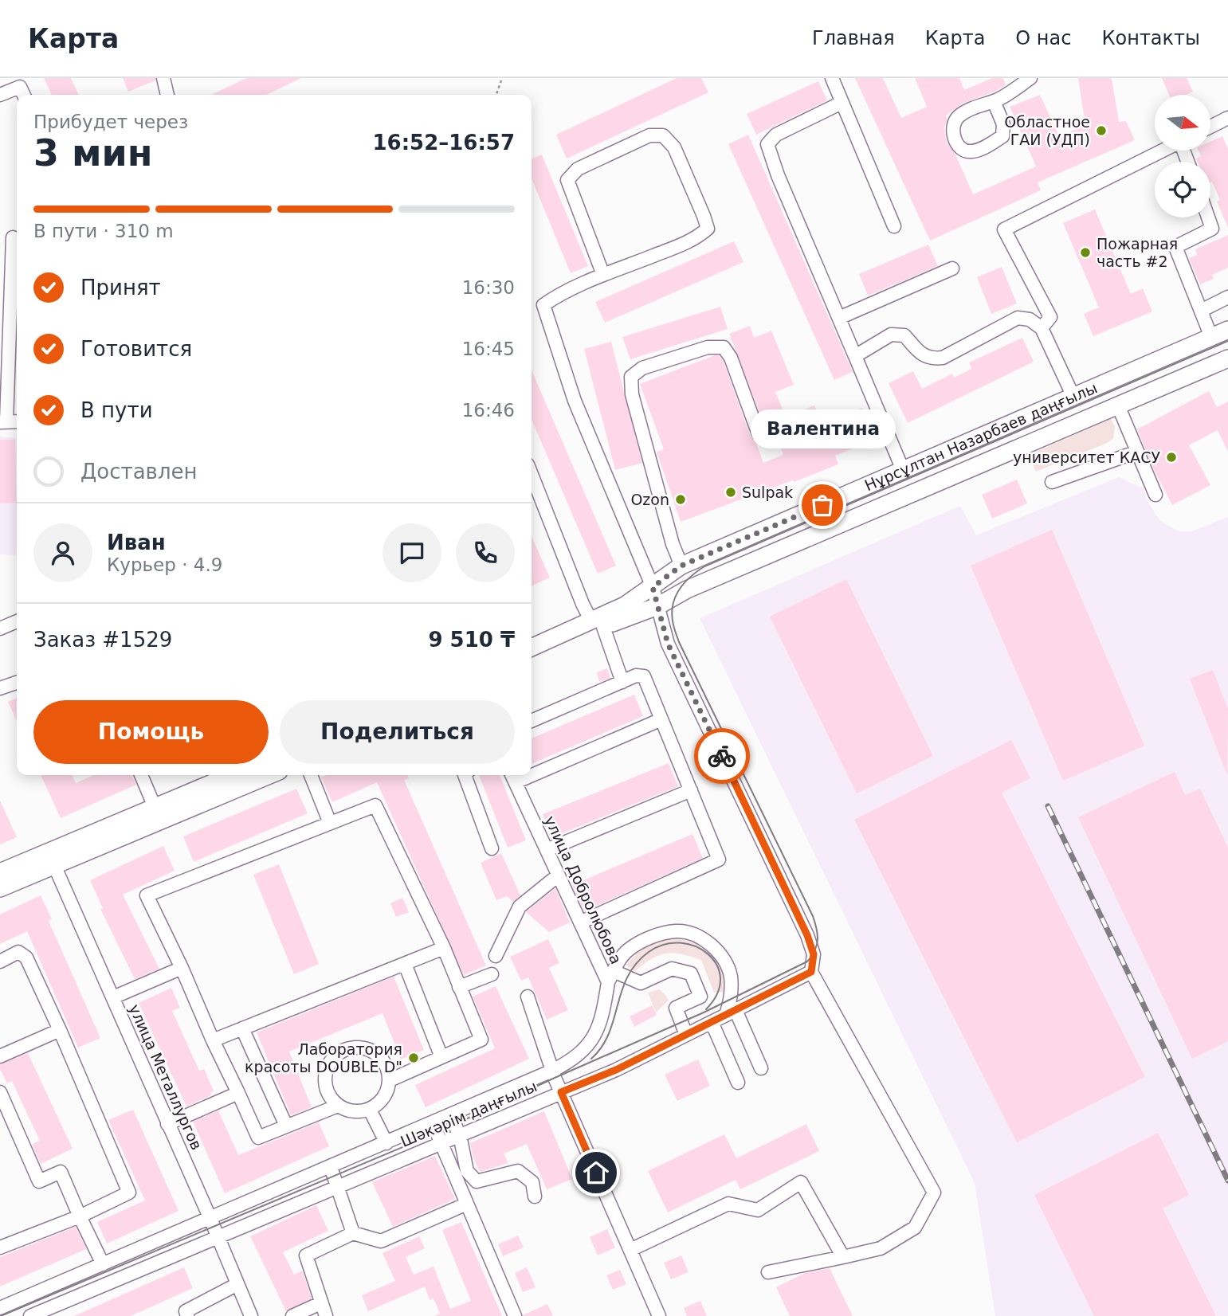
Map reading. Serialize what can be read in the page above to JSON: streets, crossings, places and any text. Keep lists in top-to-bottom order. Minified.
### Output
{"streets":{"main road":["Нұрсұлтан Назарбаев даңғылы"],"street":["улица Добролюбова","улица Металлургов","Шәкәрім даңғылы"]},"crossings":[["улица Добролюбова","Шәкәрім даңғылы"],["улица Металлургов","Шәкәрім даңғылы"]],"places":["Областное ГАИ (УДП)","Пожарная часть #2","университет КАСУ","Sulpak","Ozon","Валентина","Лаборатория красоты DOUBLE D\""],"north":"right","page":{"header":"Карта","nav":["Главная","Карта","О нас","Контакты"],"heading":["3 мин","Прибудет через","16:52–16:57"],"panel":["Иван","Курьер · 4.9","Заказ #1529","9 510 ₸"],"bar":"В пути · 310 m","list":[["Принят","16:30"],["Готовится","16:45"],["В пути","16:46"],"Доставлен"],"bubble":"Валентина","buttons":["Помощь","Поделиться"]}}
